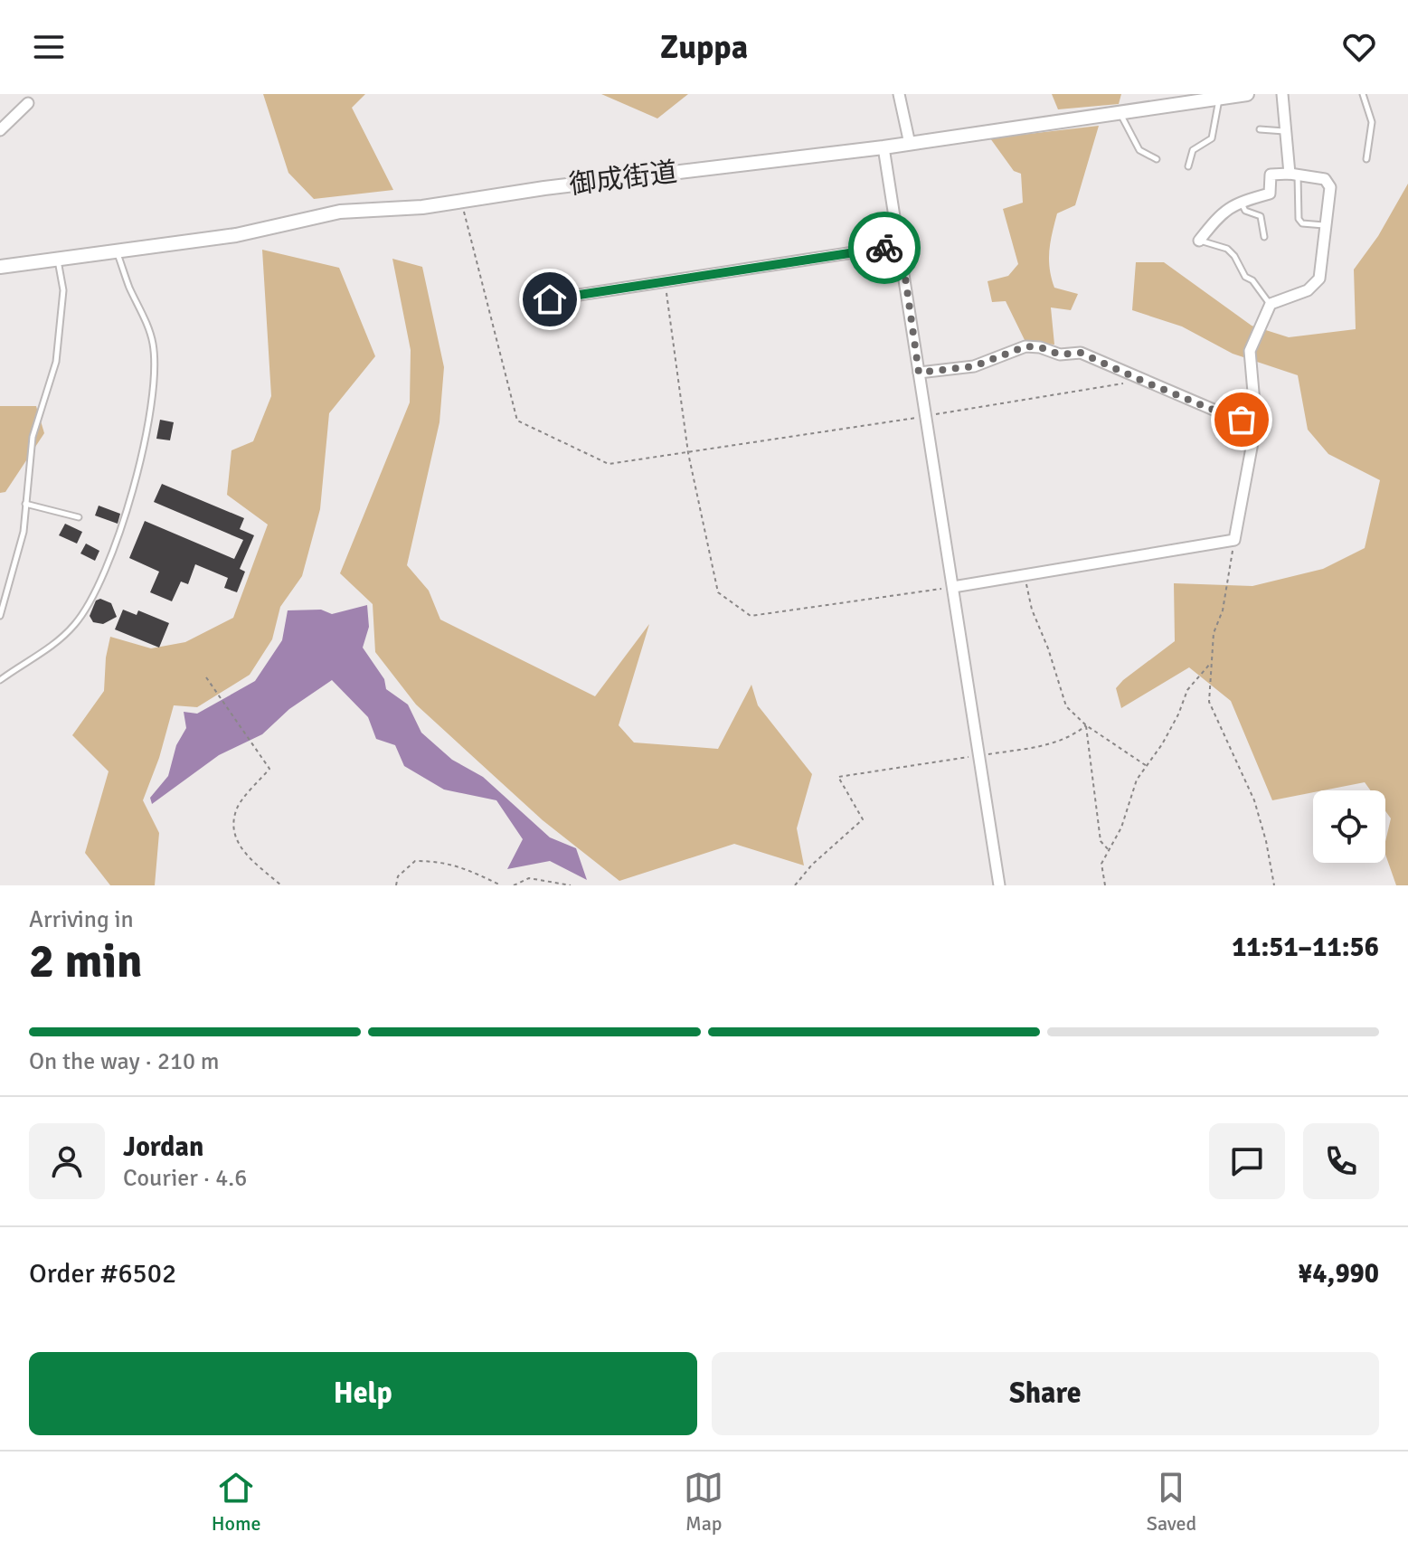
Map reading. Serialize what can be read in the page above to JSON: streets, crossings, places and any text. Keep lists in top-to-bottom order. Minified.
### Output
{"streets":{"street":["御成街道"]},"page":{"header":"Zuppa","heading":["2 min","Arriving in","11:51–11:56"],"panel":["Jordan","Courier · 4.6","Order #6502","¥4,990"],"bar":"On the way · 210 m","buttons":["Help","Share"],"tabs":["Home","Map","Saved"]}}
